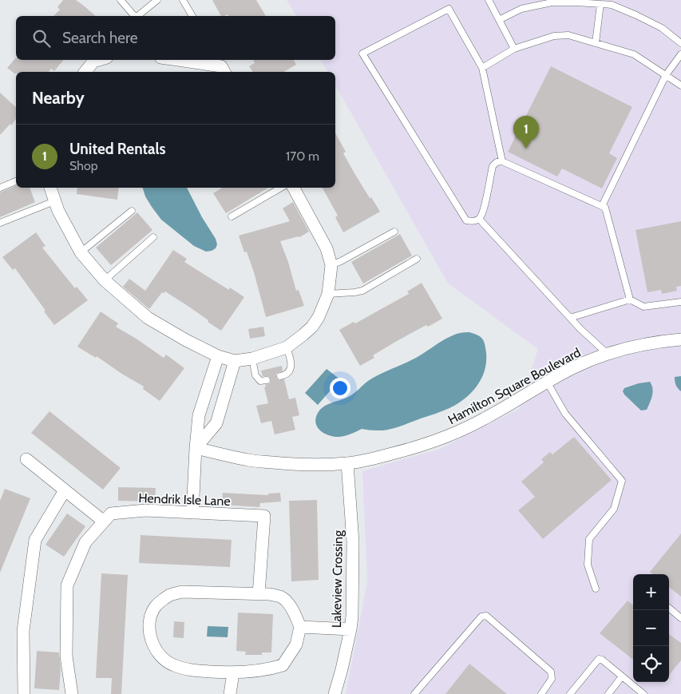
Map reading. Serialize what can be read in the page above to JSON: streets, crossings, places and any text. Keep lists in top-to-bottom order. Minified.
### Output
{"streets":{"street":["Hamilton Square Boulevard","Hendrik Isle Lane","Lakeview Crossing"]},"crossings":[["Hamilton Square Boulevard","Lakeview Crossing"]],"page":{"search":"Search here","heading":"Nearby","pins":"1","list":[{"mark":"1","name":"United Rentals","note":"Shop","value":"170 m"}],"map_buttons":["+","−"]}}
